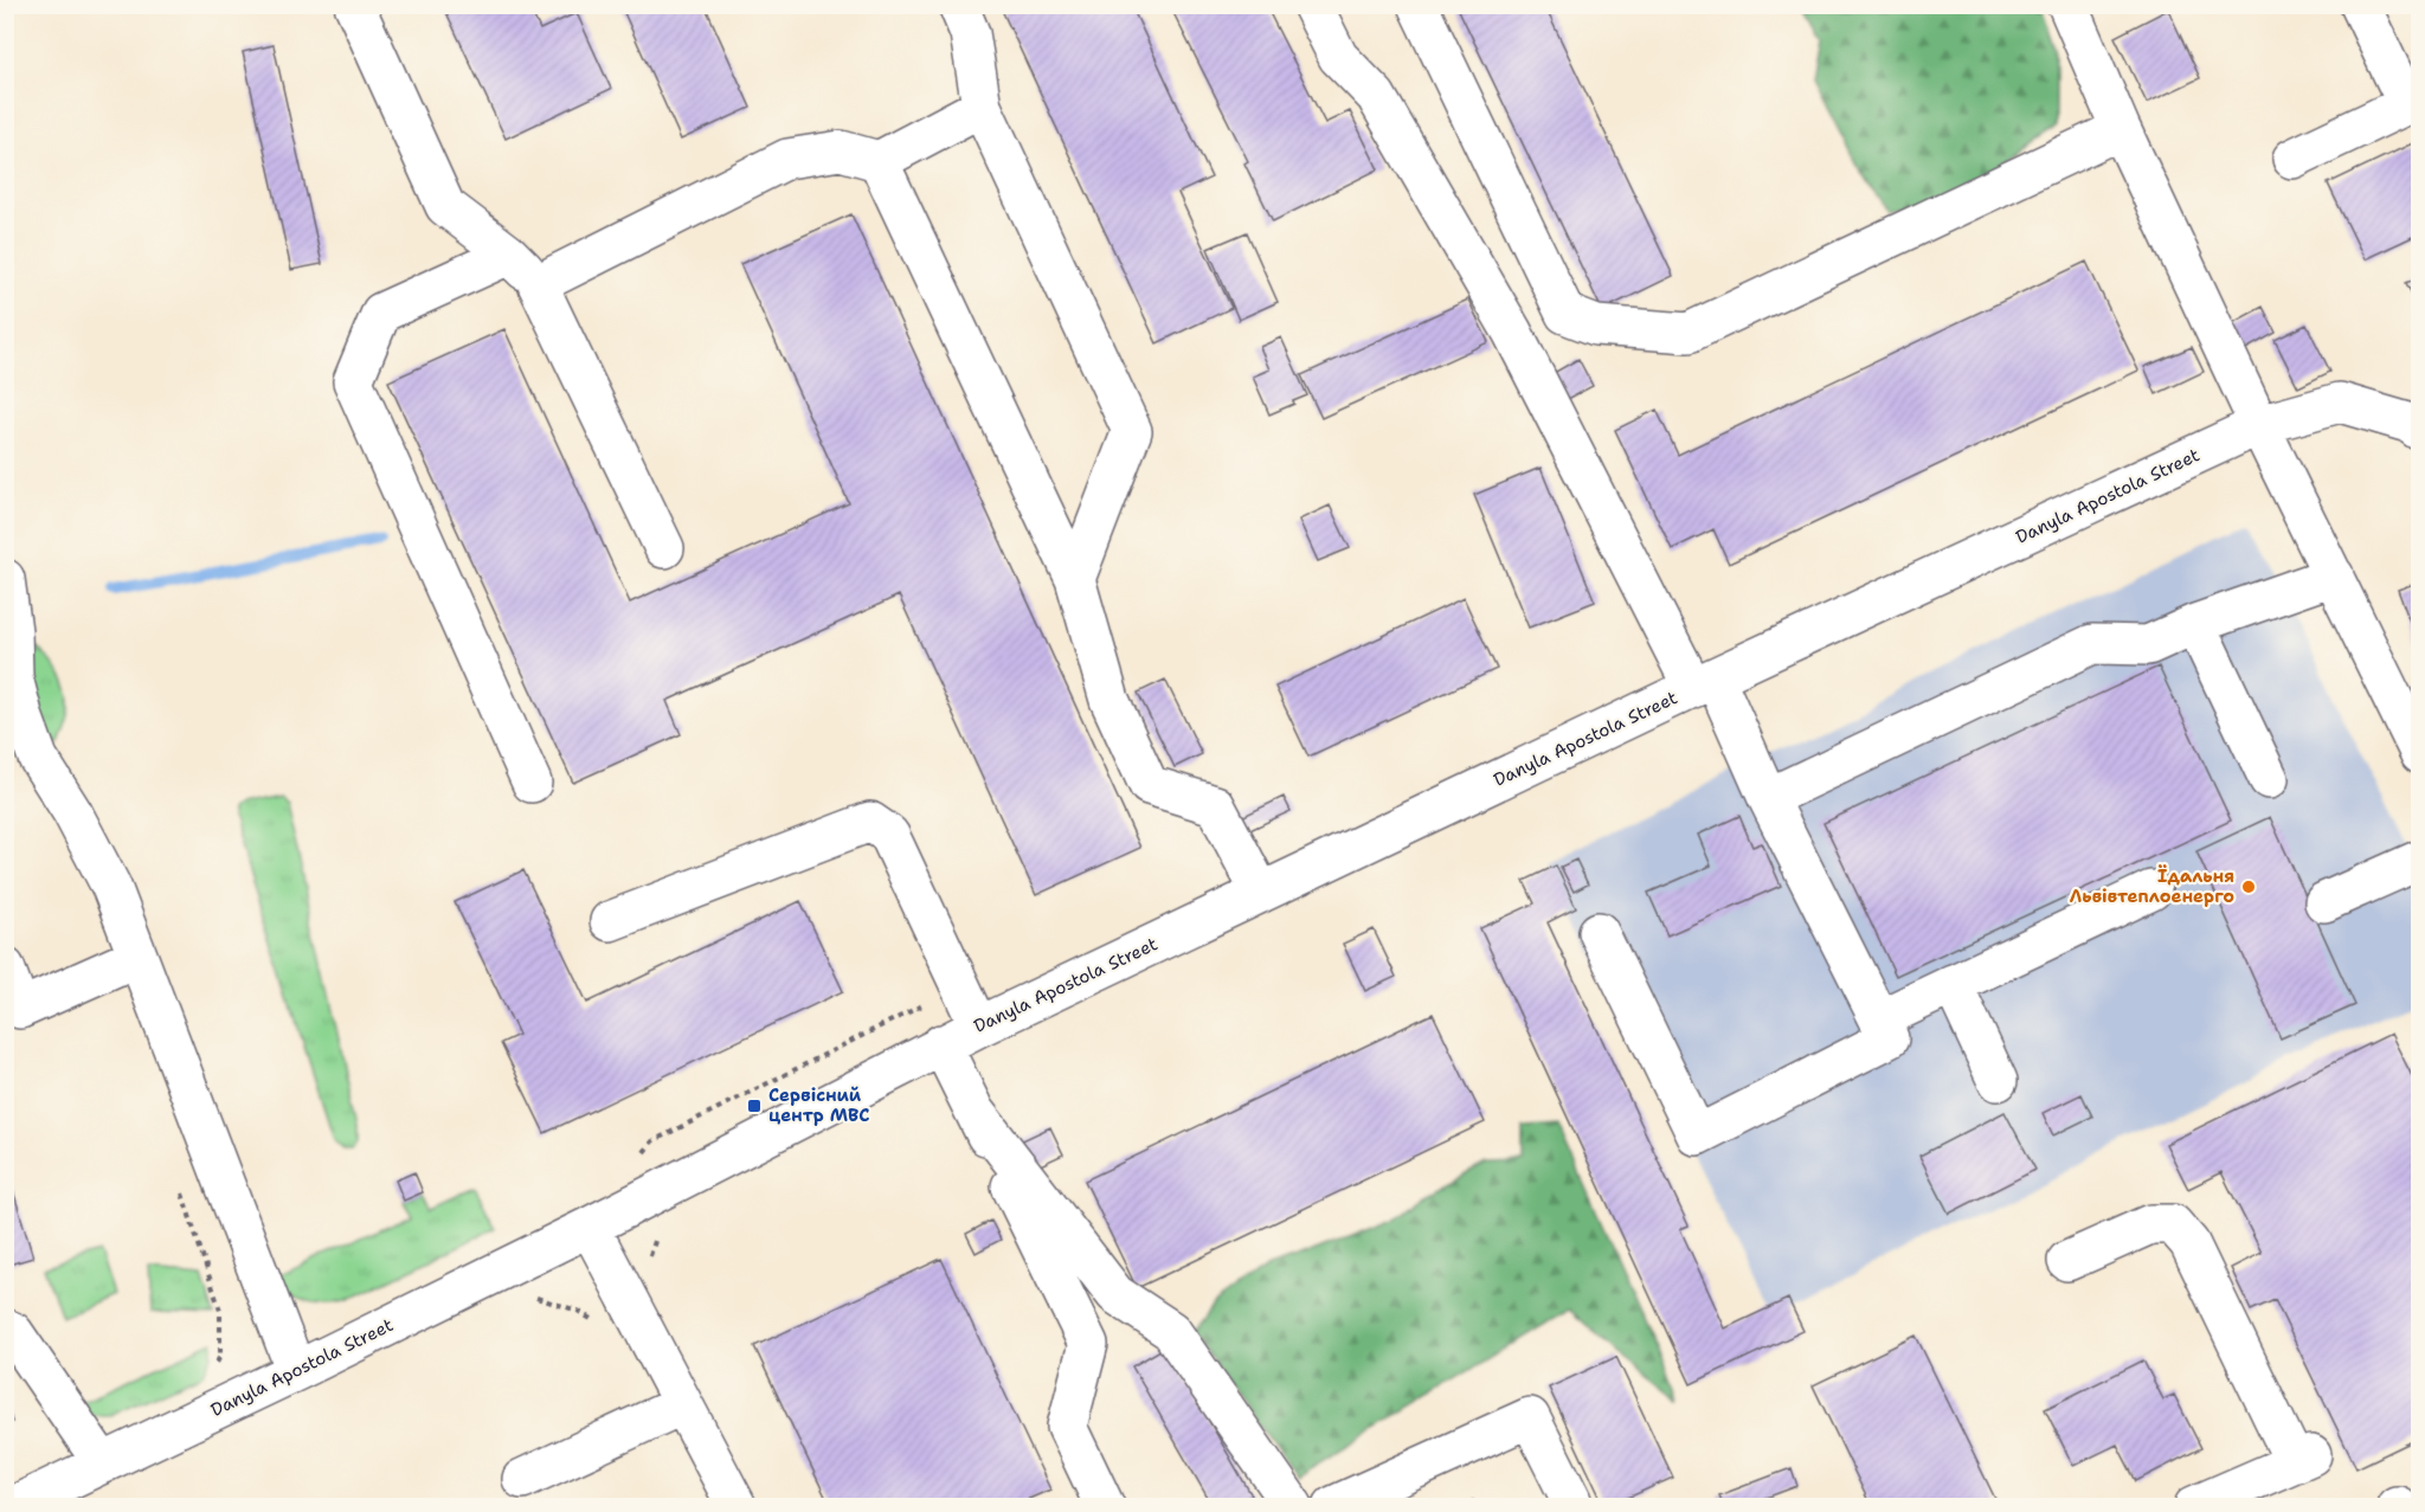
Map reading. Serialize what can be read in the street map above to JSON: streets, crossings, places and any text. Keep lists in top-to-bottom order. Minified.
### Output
{"streets":{"street":["Danyla Apostola Street"]},"places":{"other":["Їдальня Львівтеплоенерго"],"transit":["Сервісний центр МВС"]}}
